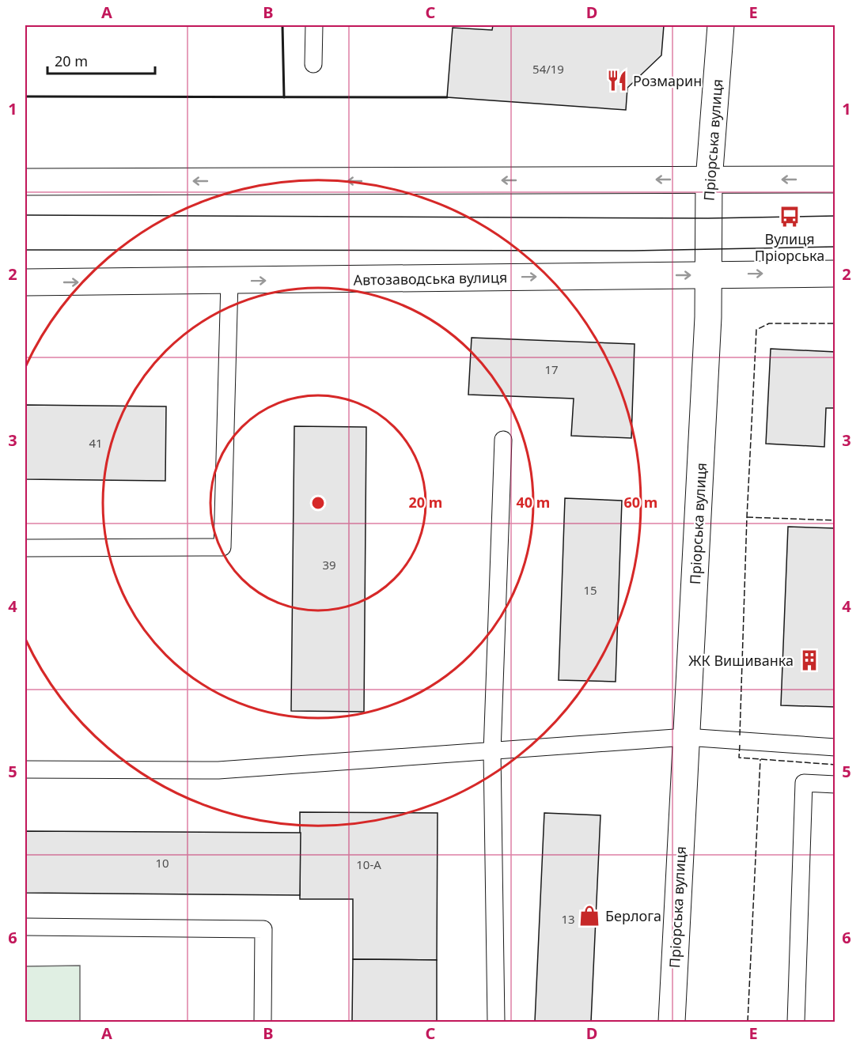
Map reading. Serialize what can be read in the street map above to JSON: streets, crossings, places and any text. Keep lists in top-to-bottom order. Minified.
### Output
{"streets":{"main road":["Пріорська вулиця","Автозаводська вулиця"]},"crossings":[["Пріорська вулиця","Автозаводська вулиця"]],"places":{"restaurant":["Розмарин"],"bus stop":["Вулиця Пріорська"],"building":["ЖК Вишиванка"],"shop":["Берлога"]},"house_numbers":["54/19","17","41","39","15","10","10-А","13"],"scale_bar":"20 m","grid":{"columns":["A","B","C","D","E"],"rows":["1","2","3","4","5","6"]},"rings":["20 m","40 m","60 m"]}
